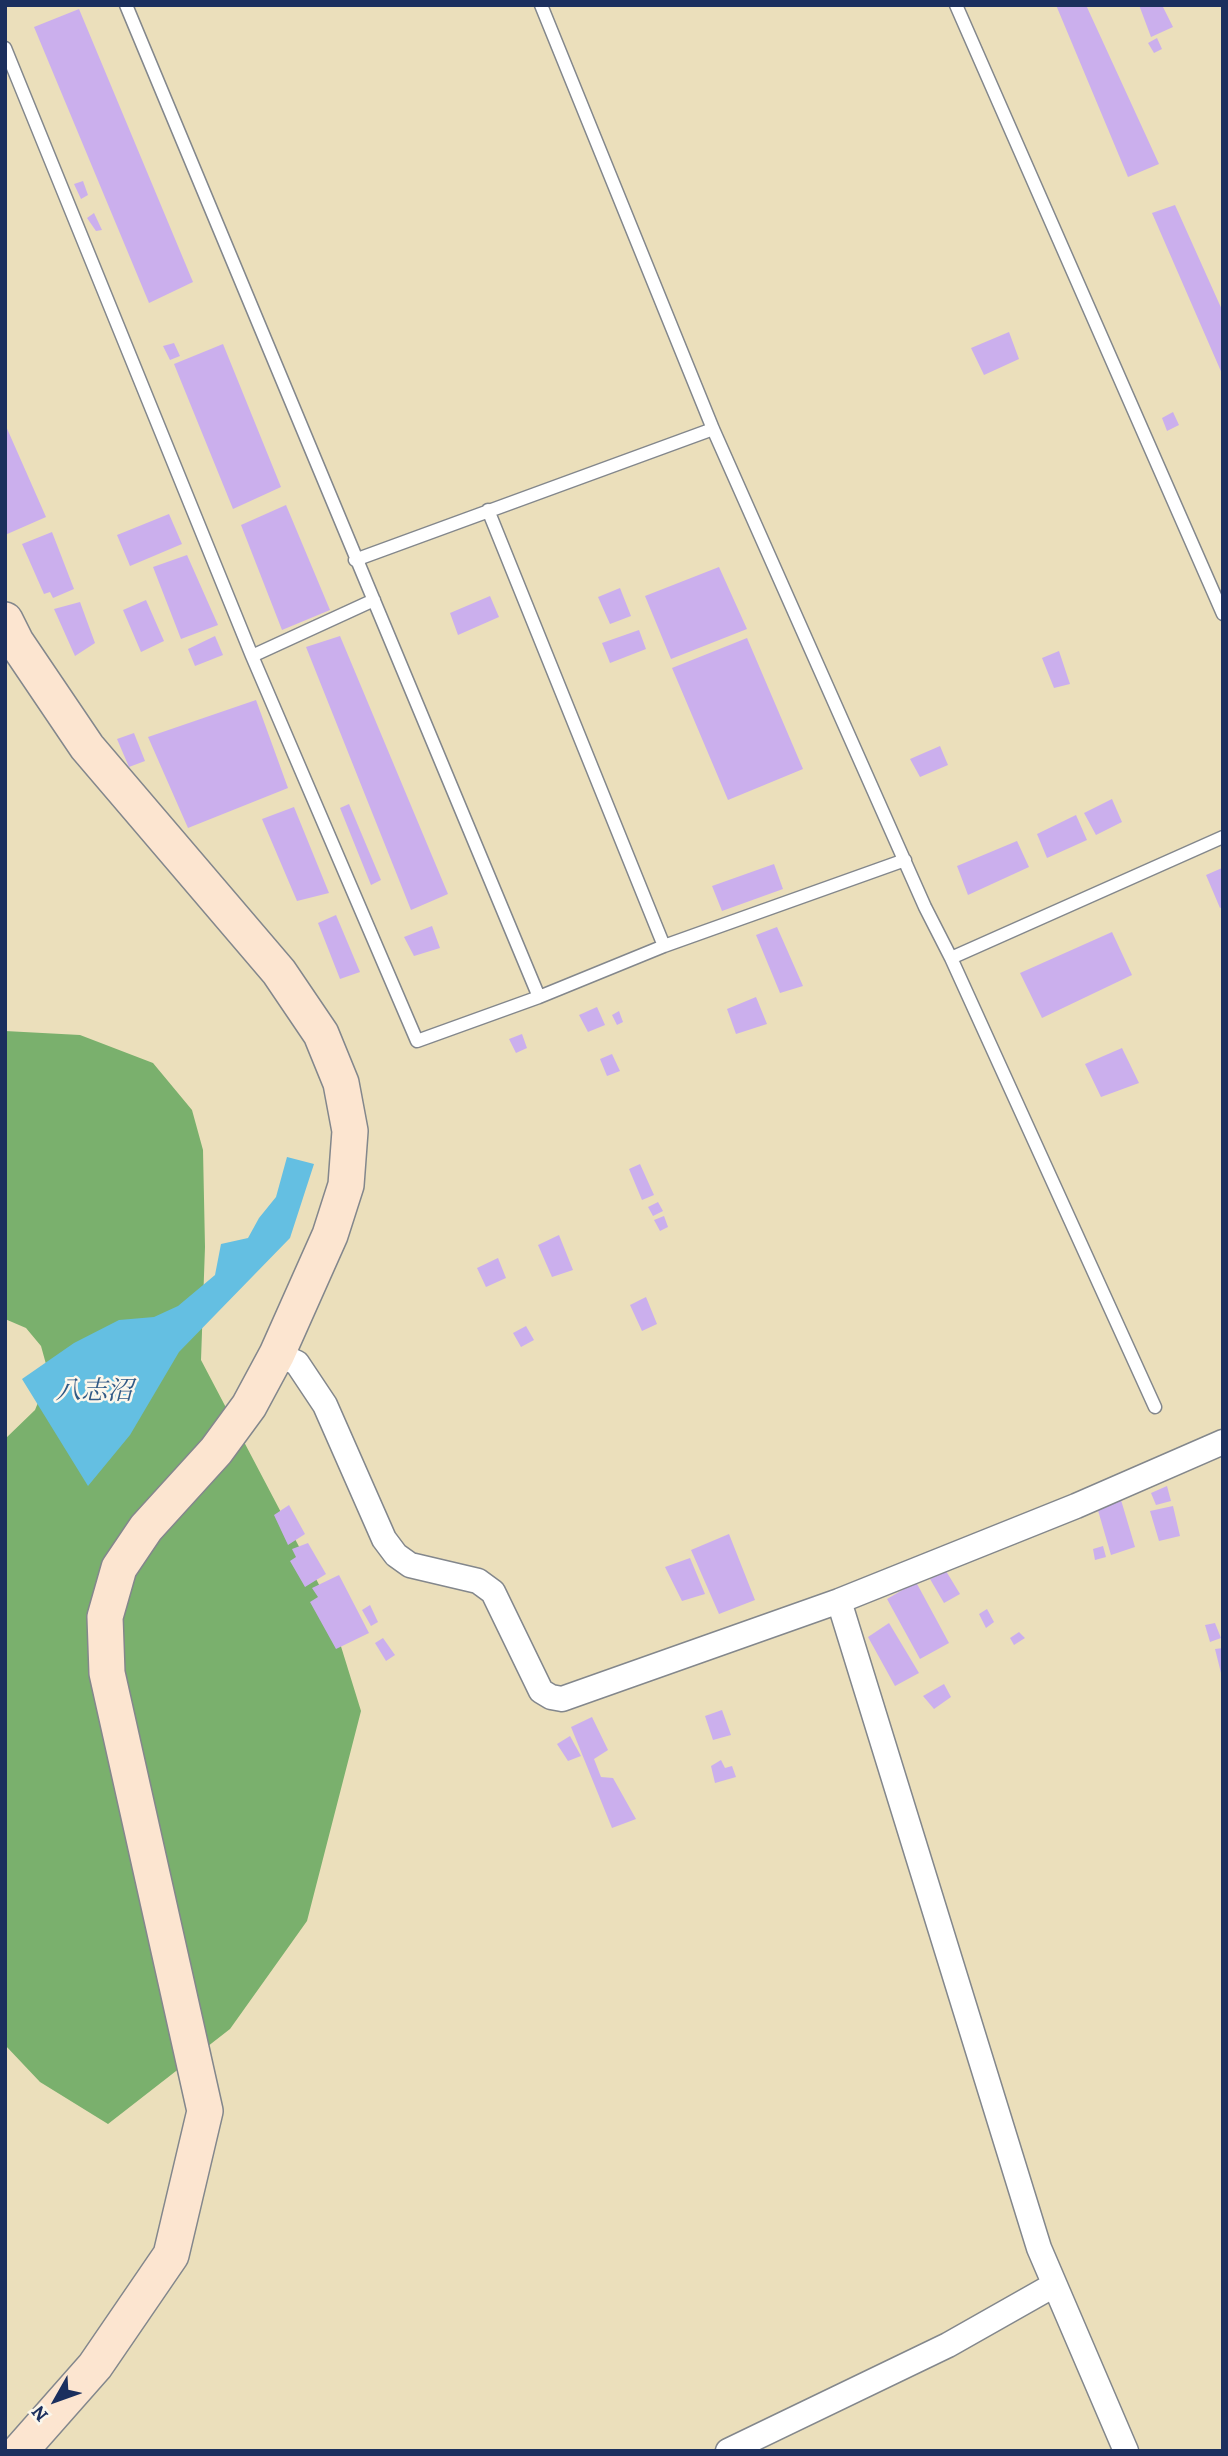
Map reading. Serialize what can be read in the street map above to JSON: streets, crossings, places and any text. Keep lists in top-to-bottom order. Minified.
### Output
{"water":["八志沼"],"north":"bottom left"}
